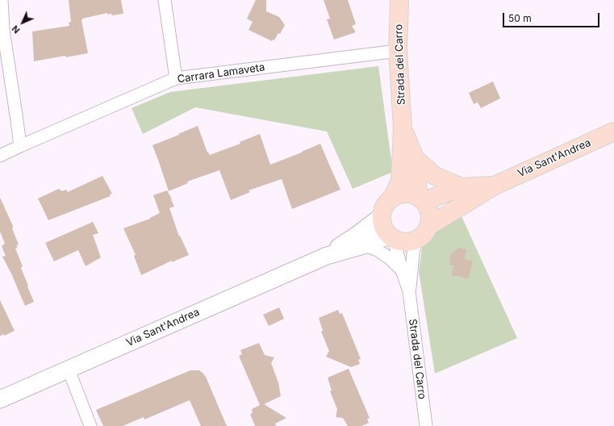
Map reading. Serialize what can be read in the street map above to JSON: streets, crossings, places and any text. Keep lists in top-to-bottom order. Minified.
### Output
{"streets":{"main road":["Strada del Carro","Via Sant'Andrea"],"street":["Carrara Lamaveta"]},"crossings":[["Strada del Carro","Carrara Lamaveta"],["Strada del Carro","Via Sant'Andrea"]],"scale_bar":"50 m","north":"bottom left"}
